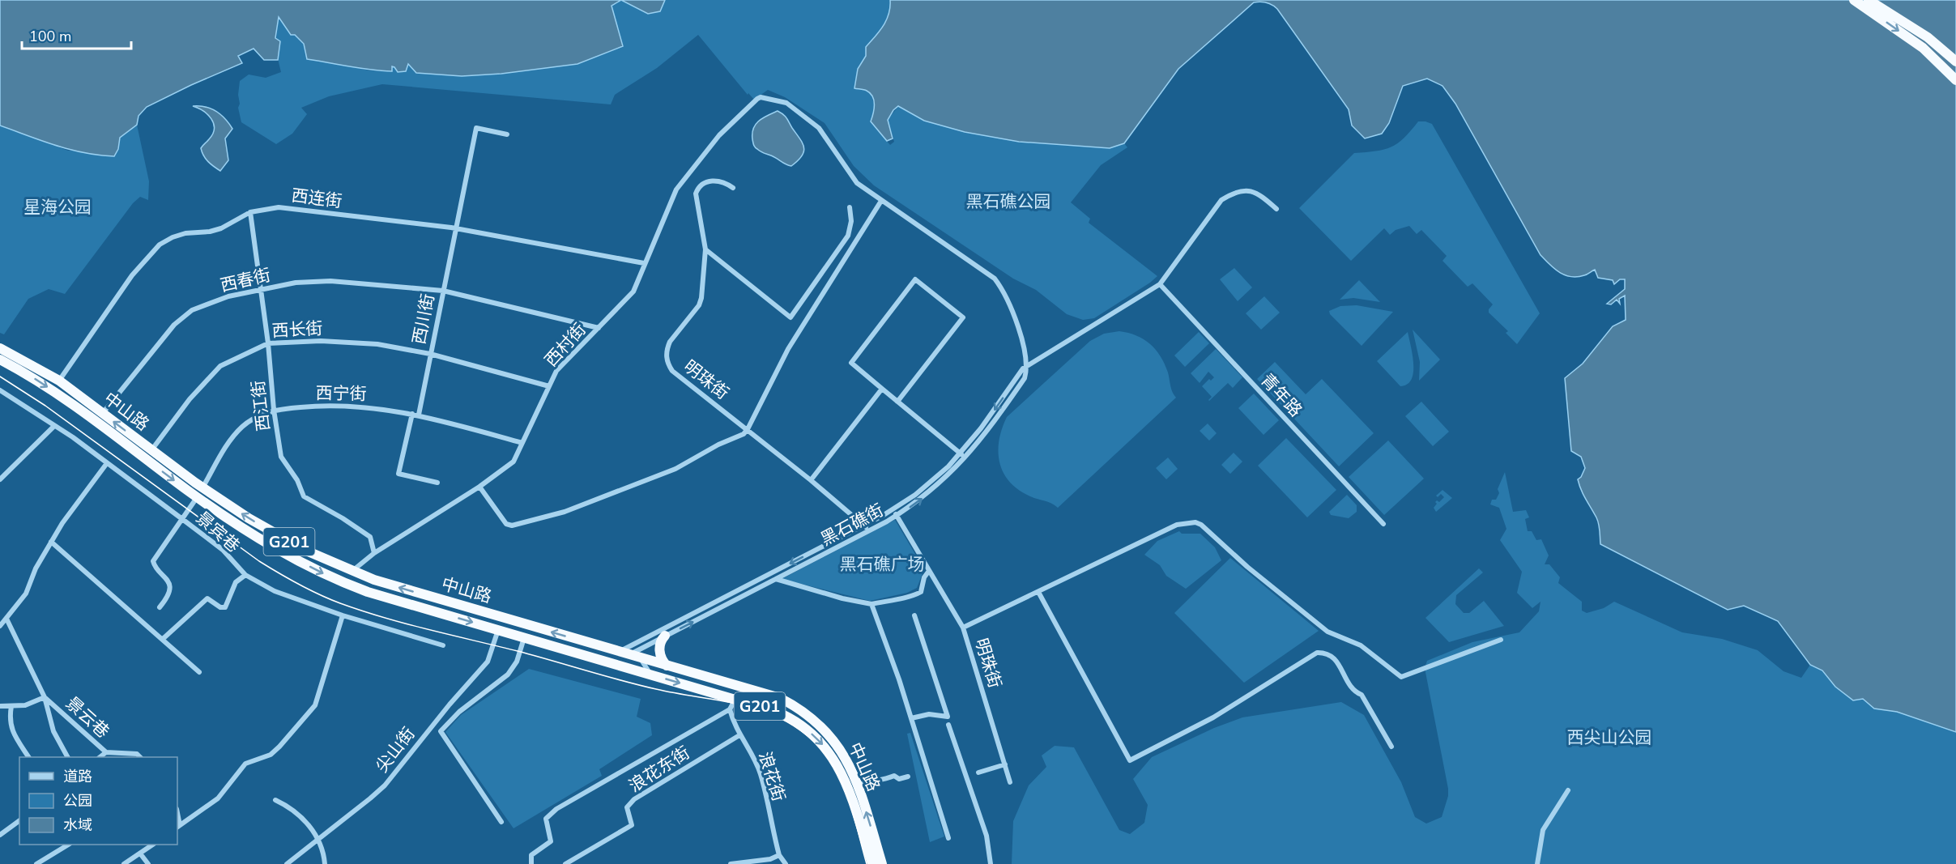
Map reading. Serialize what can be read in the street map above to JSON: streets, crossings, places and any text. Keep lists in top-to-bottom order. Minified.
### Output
{"streets":{"highway":["中山路","G201"],"street":["西连街","西春街","西川街","西长街","西村街","明珠街","西宁街","青年路","西江街","黑石礁街","景宾巷","景云巷","尖山街","浪花东街","浪花街"]},"crossings":[["西连街","西川街"],["西连街","西村街"],["西连街","西江街"],["西连街","中山路"],["西春街","西川街"],["西春街","西村街"],["西春街","西江街"],["西春街","中山路"],["西川街","西长街"],["西川街","西宁街"],["西长街","西村街"],["西长街","西江街"],["西长街","中山路"],["西村街","西宁街"],["西村街","西江街"],["西村街","中山路"],["明珠街","黑石礁街"],["西宁街","西江街"],["西宁街","中山路"],["西宁街","景宾巷"],["中山路","黑石礁街"],["中山路","尖山街"],["浪花东街","浪花街"]],"parks":["黑石礁公园","星海公园","黑石礁广场","西尖山公园"],"legend":["道路","公园","水域"],"scale_bar":"100 m"}
